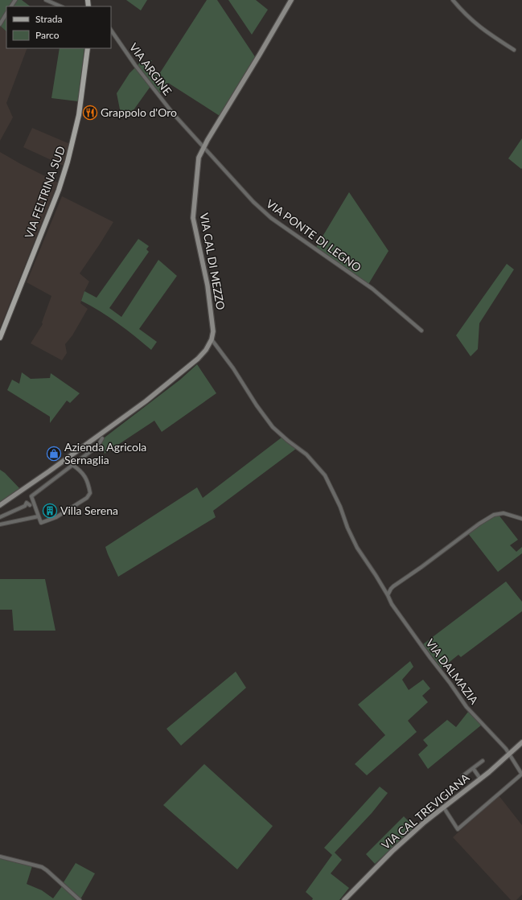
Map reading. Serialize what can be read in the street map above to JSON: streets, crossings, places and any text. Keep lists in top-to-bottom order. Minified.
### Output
{"streets":{"main road":["VIA FELTRINA SUD"],"street":["VIA ARGINE","VIA PONTE DI LEGNO","VIA CAL DI MEZZO","VIA DALMAZIA","VIA CAL TREVIGIANA"]},"crossings":[["VIA ARGINE","VIA PONTE DI LEGNO"],["VIA ARGINE","VIA CAL DI MEZZO"],["VIA PONTE DI LEGNO","VIA CAL DI MEZZO"],["VIA CAL DI MEZZO","VIA DALMAZIA"],["VIA DALMAZIA","VIA CAL TREVIGIANA"]],"places":{"restaurant":["Grappolo d'Oro"],"shop":["Azienda Agricola Sernaglia"],"building":["Villa Serena"]},"legend":["Strada","Parco"]}
